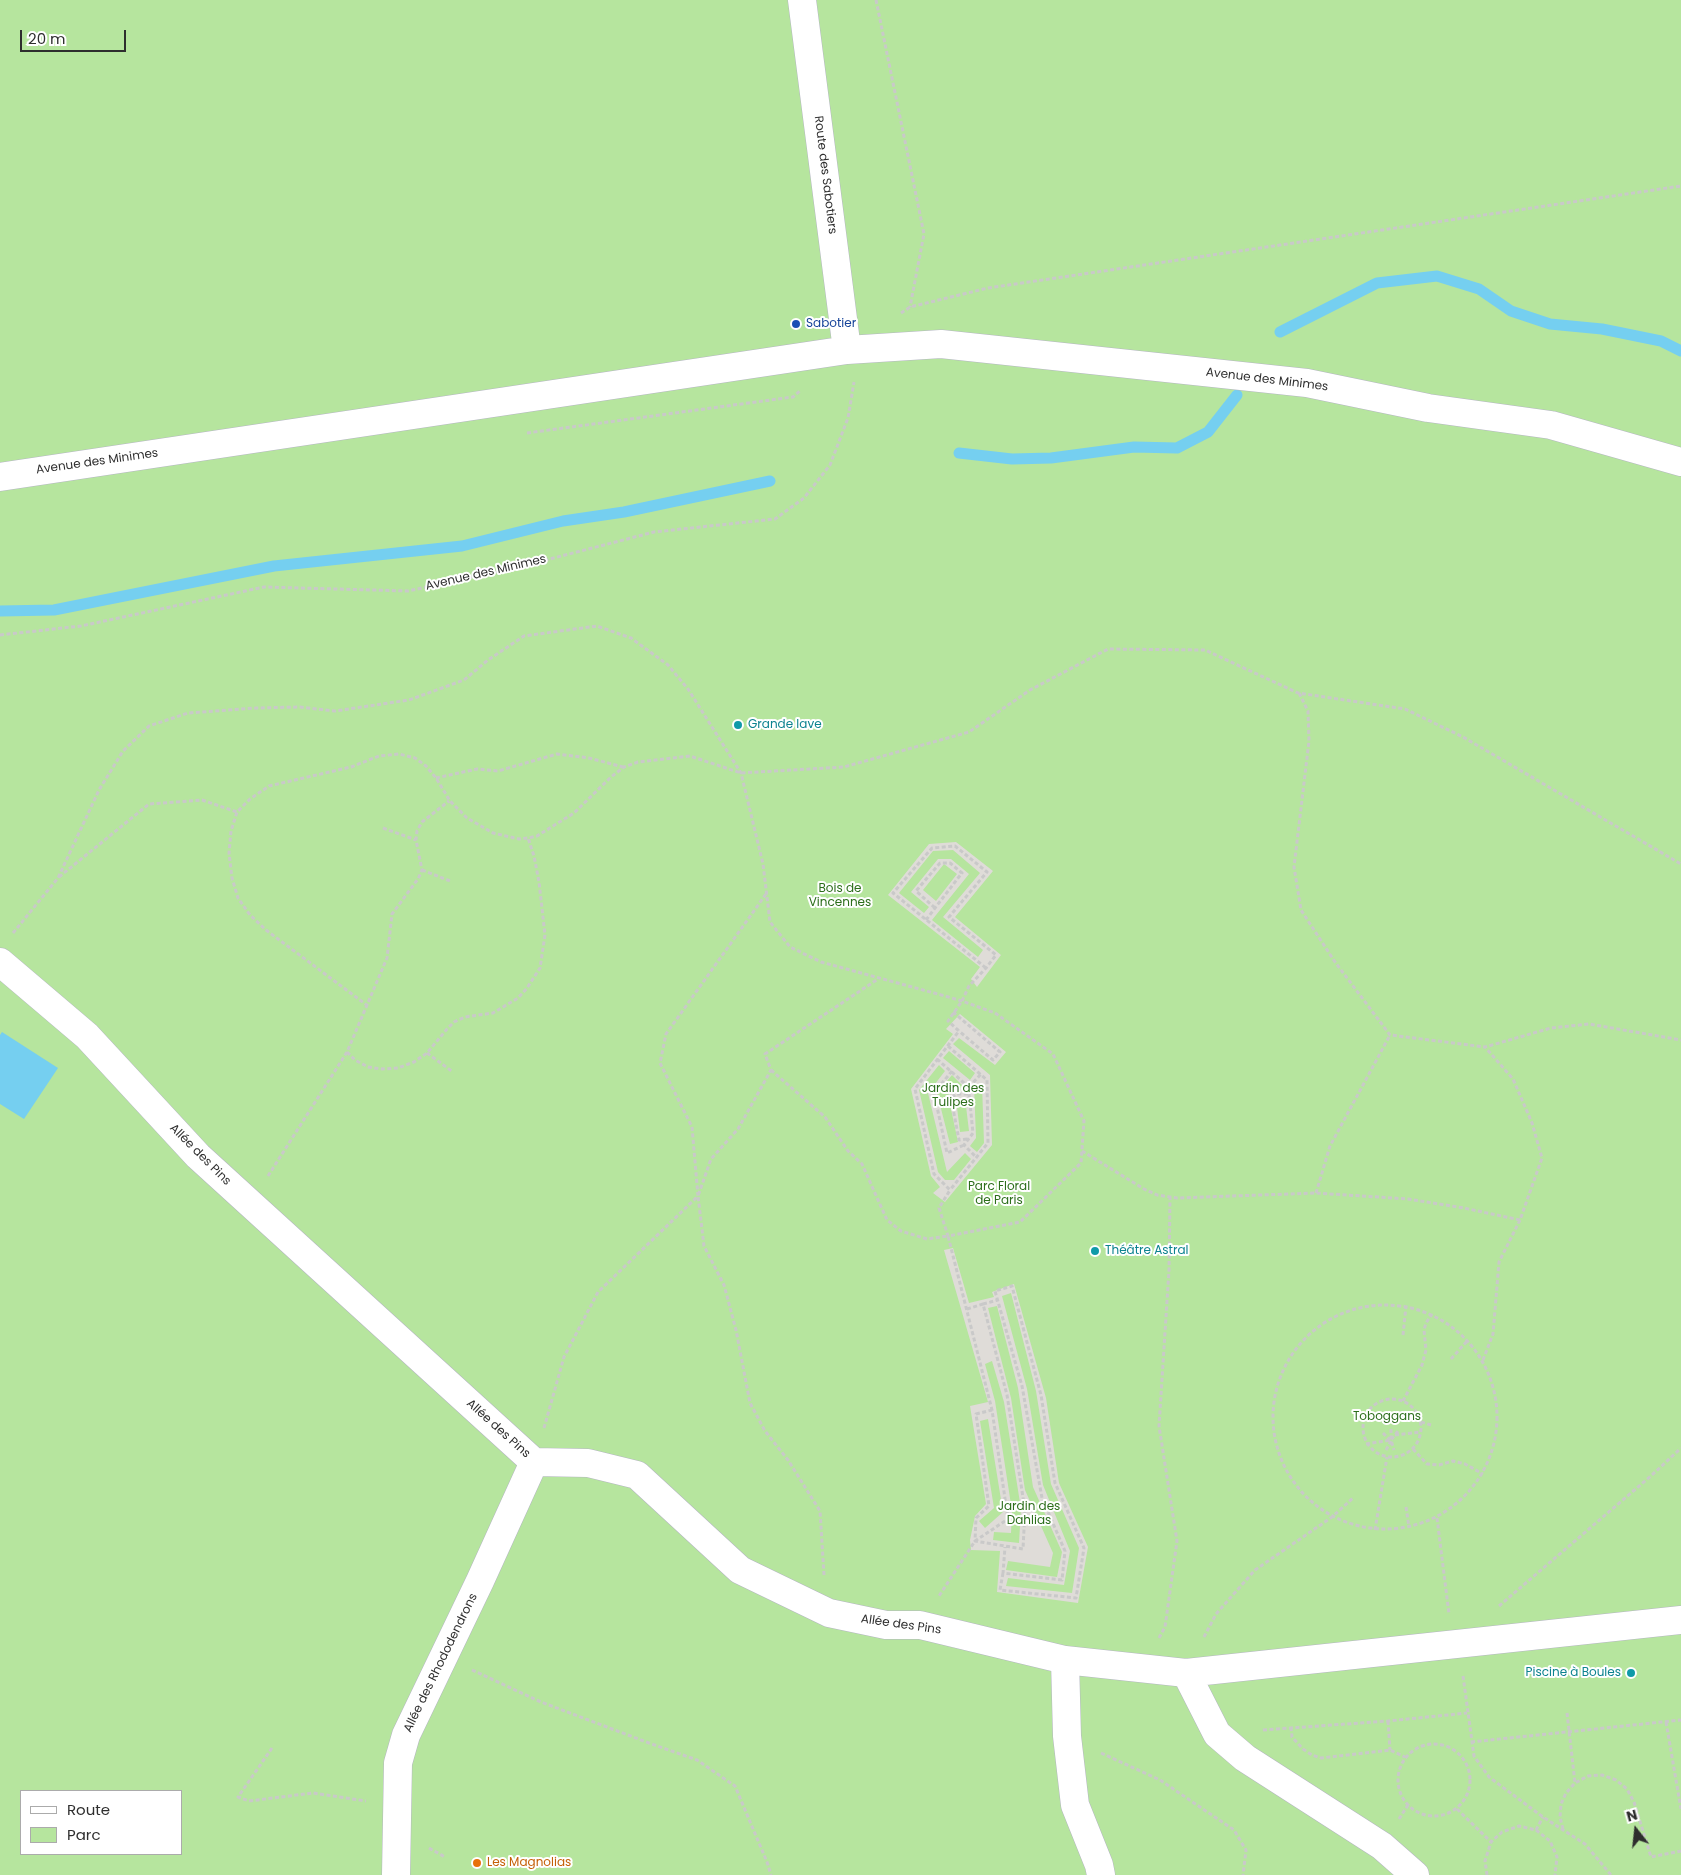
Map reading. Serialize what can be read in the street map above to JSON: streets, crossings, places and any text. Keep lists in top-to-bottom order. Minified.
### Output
{"streets":{"lane":["Route des Sabotiers","Avenue des Minimes","Allée des Pins","Allée des Rhododendrons"]},"crossings":[["Route des Sabotiers","Avenue des Minimes"],["Allée des Pins","Allée des Rhododendrons"]],"parks":["Bois de Vincennes","Jardin des Tulipes","Parc Floral de Paris","Toboggans","Jardin des Dahlias"],"places":["Sabotier","Grande lave","Théâtre Astral","Piscine à Boules","Les Magnolias"],"legend":["Route","Parc"],"scale_bar":"20 m","north":"top"}
